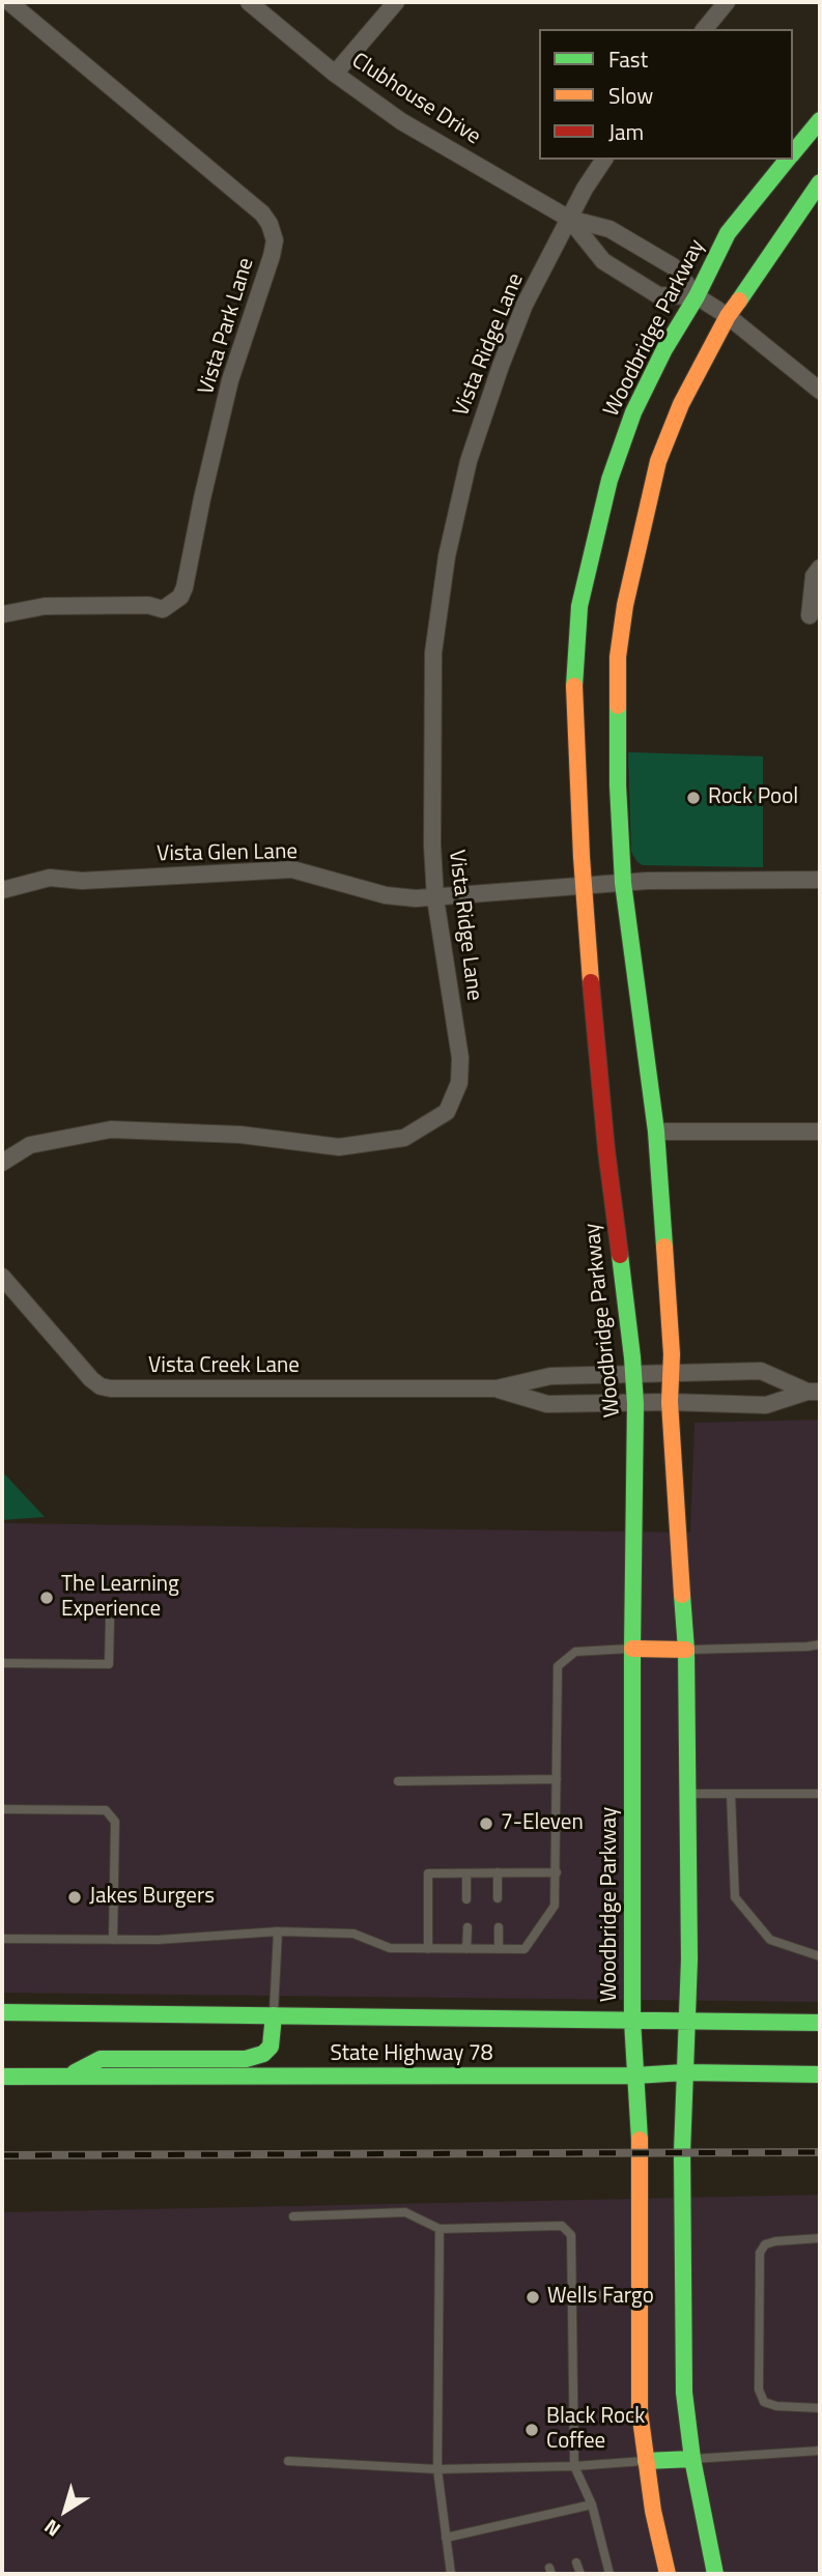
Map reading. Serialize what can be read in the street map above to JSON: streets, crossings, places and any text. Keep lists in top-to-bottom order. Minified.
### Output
{"streets":{"main road":["Woodbridge Parkway","State Highway 78"],"street":["Clubhouse Drive","Vista Park Lane","Vista Ridge Lane","Vista Glen Lane","Vista Creek Lane"]},"crossings":[["Clubhouse Drive","Woodbridge Parkway"],["Clubhouse Drive","Vista Ridge Lane"],["Woodbridge Parkway","Vista Glen Lane"],["Woodbridge Parkway","Vista Creek Lane"],["Woodbridge Parkway","State Highway 78"],["Vista Ridge Lane","Vista Glen Lane"]],"places":["Rock Pool","The Learning Experience","7-Eleven","Jakes Burgers","Wells Fargo","Black Rock Coffee"],"legend":["Fast","Slow","Jam"],"north":"bottom left"}
